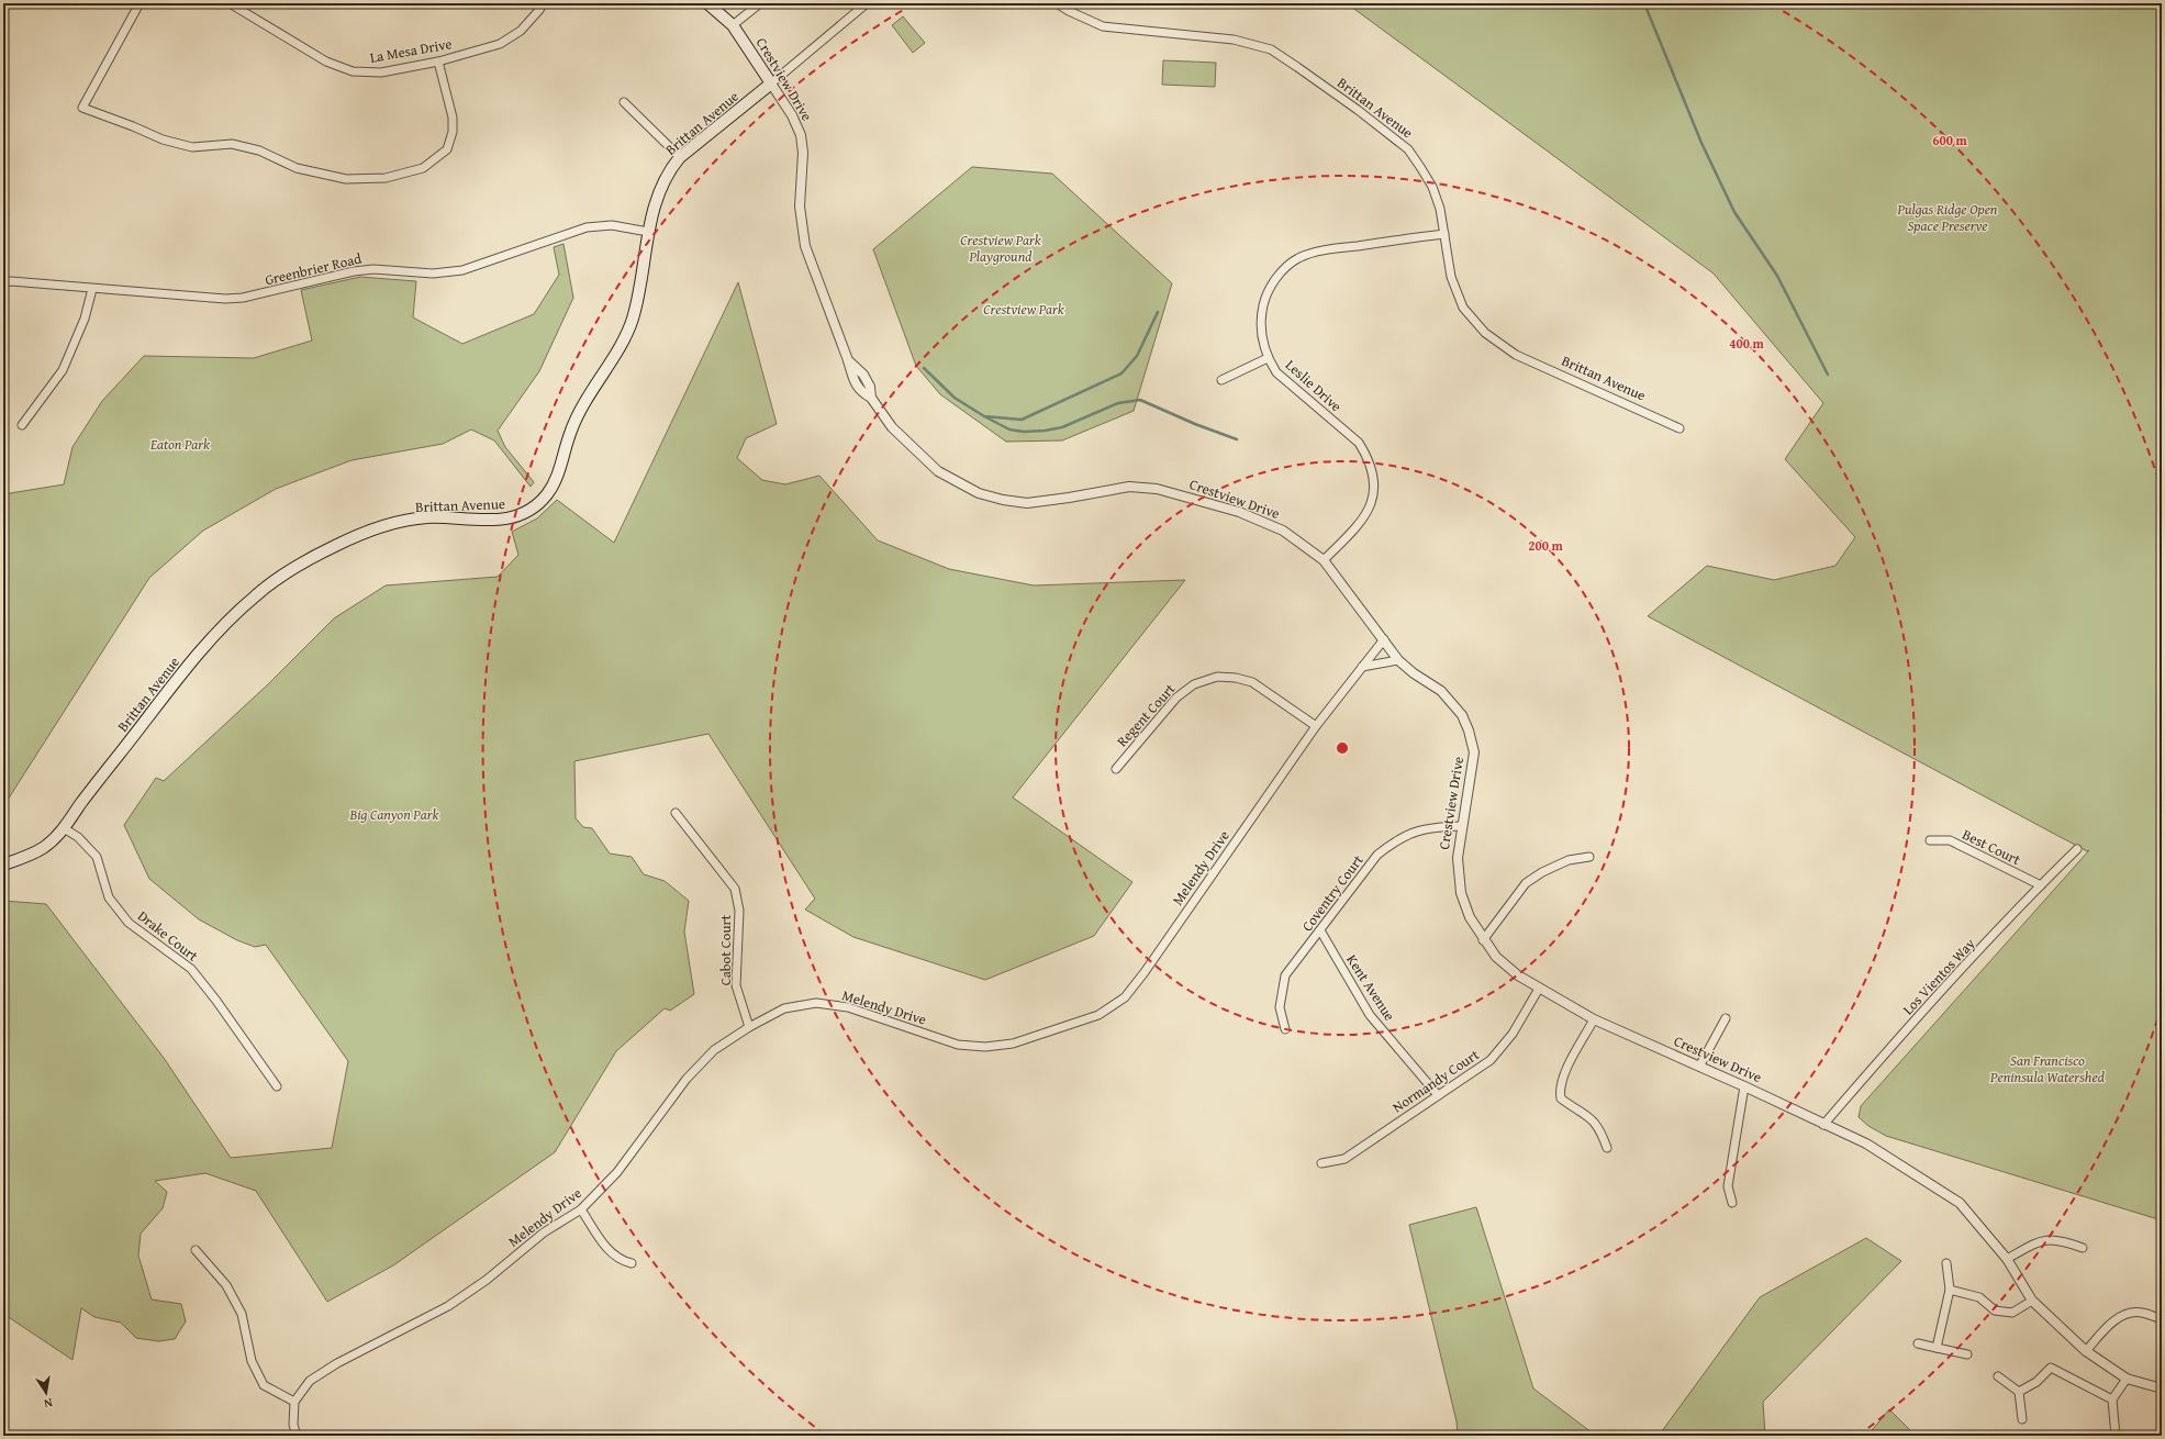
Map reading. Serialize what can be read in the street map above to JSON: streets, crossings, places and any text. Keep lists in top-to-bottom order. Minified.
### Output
{"streets":{"main road":["Crestview Drive","Brittan Avenue"],"street":["La Mesa Drive","Greenbrier Road","Leslie Drive","Regent Court","Best Court","Melendy Drive","Coventry Court","Drake Court","Cabot Court","Los Vientos Way","Kent Avenue","Normandy Court"]},"crossings":[["Crestview Drive","Brittan Avenue"],["Crestview Drive","Leslie Drive"],["Crestview Drive","Melendy Drive"],["Crestview Drive","Coventry Court"],["Crestview Drive","Los Vientos Way"],["Crestview Drive","Normandy Court"],["Brittan Avenue","Greenbrier Road"],["Brittan Avenue","Leslie Drive"],["Brittan Avenue","Drake Court"],["Regent Court","Melendy Drive"],["Best Court","Los Vientos Way"],["Melendy Drive","Cabot Court"],["Coventry Court","Kent Avenue"],["Kent Avenue","Normandy Court"]],"parks":["Pulgas Ridge Open Space Preserve","Crestview Park Playground","Crestview Park","Eaton Park","Big Canyon Park","San Francisco Peninsula Watershed"],"north":"bottom","rings":["600 m","400 m","200 m"]}
